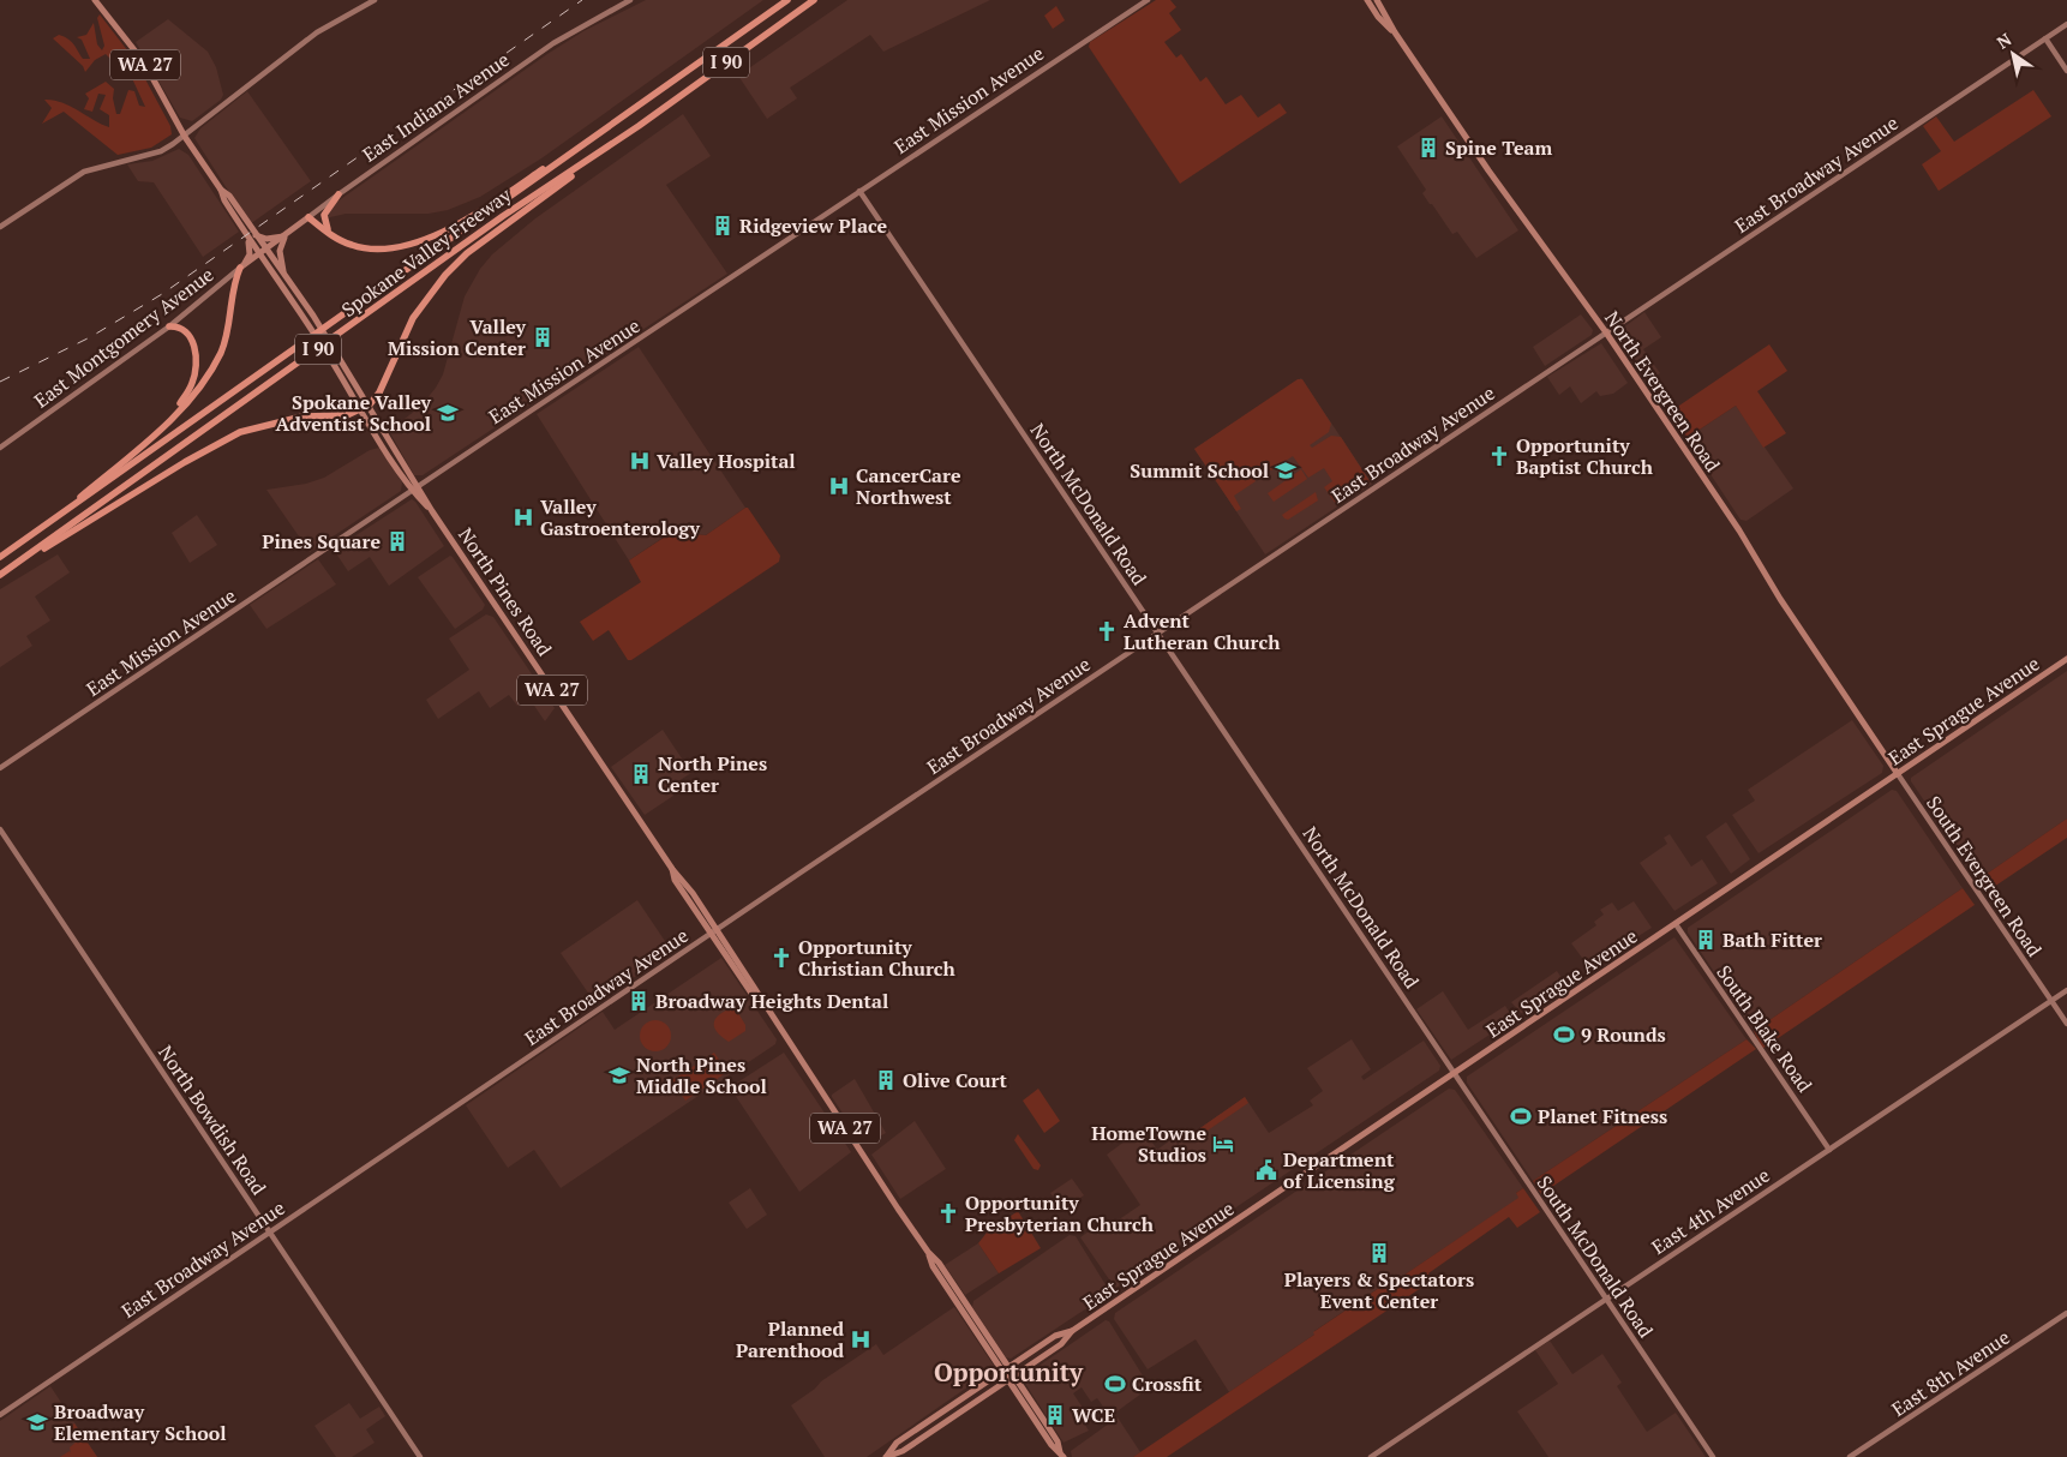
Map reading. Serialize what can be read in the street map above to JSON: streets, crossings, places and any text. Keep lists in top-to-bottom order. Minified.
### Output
{"streets":{"highway":["I 90","Spokane Valley Freeway"],"main road":["WA 27","East Indiana Avenue","East Montgomery Avenue","North Evergreen Road","North Pines Road","East Sprague Avenue"],"street":["East Mission Avenue","East Broadway Avenue","North McDonald Road","South Evergreen Road","South Blake Road","North Bowdish Road","East 4th Avenue","South McDonald Road","East 8th Avenue"]},"crossings":[["WA 27","North Pines Road"],["WA 27","East Sprague Avenue"],["East Mission Avenue","North McDonald Road"],["East Mission Avenue","North Pines Road"],["East Indiana Avenue","East Montgomery Avenue"],["East Indiana Avenue","North Pines Road"],["East Broadway Avenue","North Evergreen Road"],["East Broadway Avenue","North McDonald Road"],["East Broadway Avenue","North Pines Road"],["East Broadway Avenue","North Bowdish Road"],["East Montgomery Avenue","North Pines Road"],["North Evergreen Road","East Sprague Avenue"],["North Evergreen Road","South Evergreen Road"],["North McDonald Road","East Sprague Avenue"],["North McDonald Road","South McDonald Road"],["North Pines Road","East Sprague Avenue"],["East Sprague Avenue","South Evergreen Road"],["East Sprague Avenue","South Blake Road"],["East Sprague Avenue","South McDonald Road"],["South Evergreen Road","East 4th Avenue"],["South Blake Road","East 4th Avenue"],["East 4th Avenue","South McDonald Road"]],"districts":["Opportunity"],"places":{"building":["Spine Team","Ridgeview Place","Valley Mission Center","Pines Square","North Pines Center","Bath Fitter","Broadway Heights Dental","Olive Court","Players & Spectators Event Center","WCE"],"school or university":["Spokane Valley Adventist School","Summit School","North Pines Middle School","Broadway Elementary School"],"church":["Opportunity Baptist Church","Advent Lutheran Church","Opportunity Christian Church","Opportunity Presbyterian Church"],"hospital":["Valley Hospital","CancerCare Northwest","Valley Gastroenterology","Planned Parenthood"],"sports":["9 Rounds","Planet Fitness","Crossfit"],"hotel":["HomeTowne Studios"],"public building":["Department of Licensing"]},"north":"top left"}
